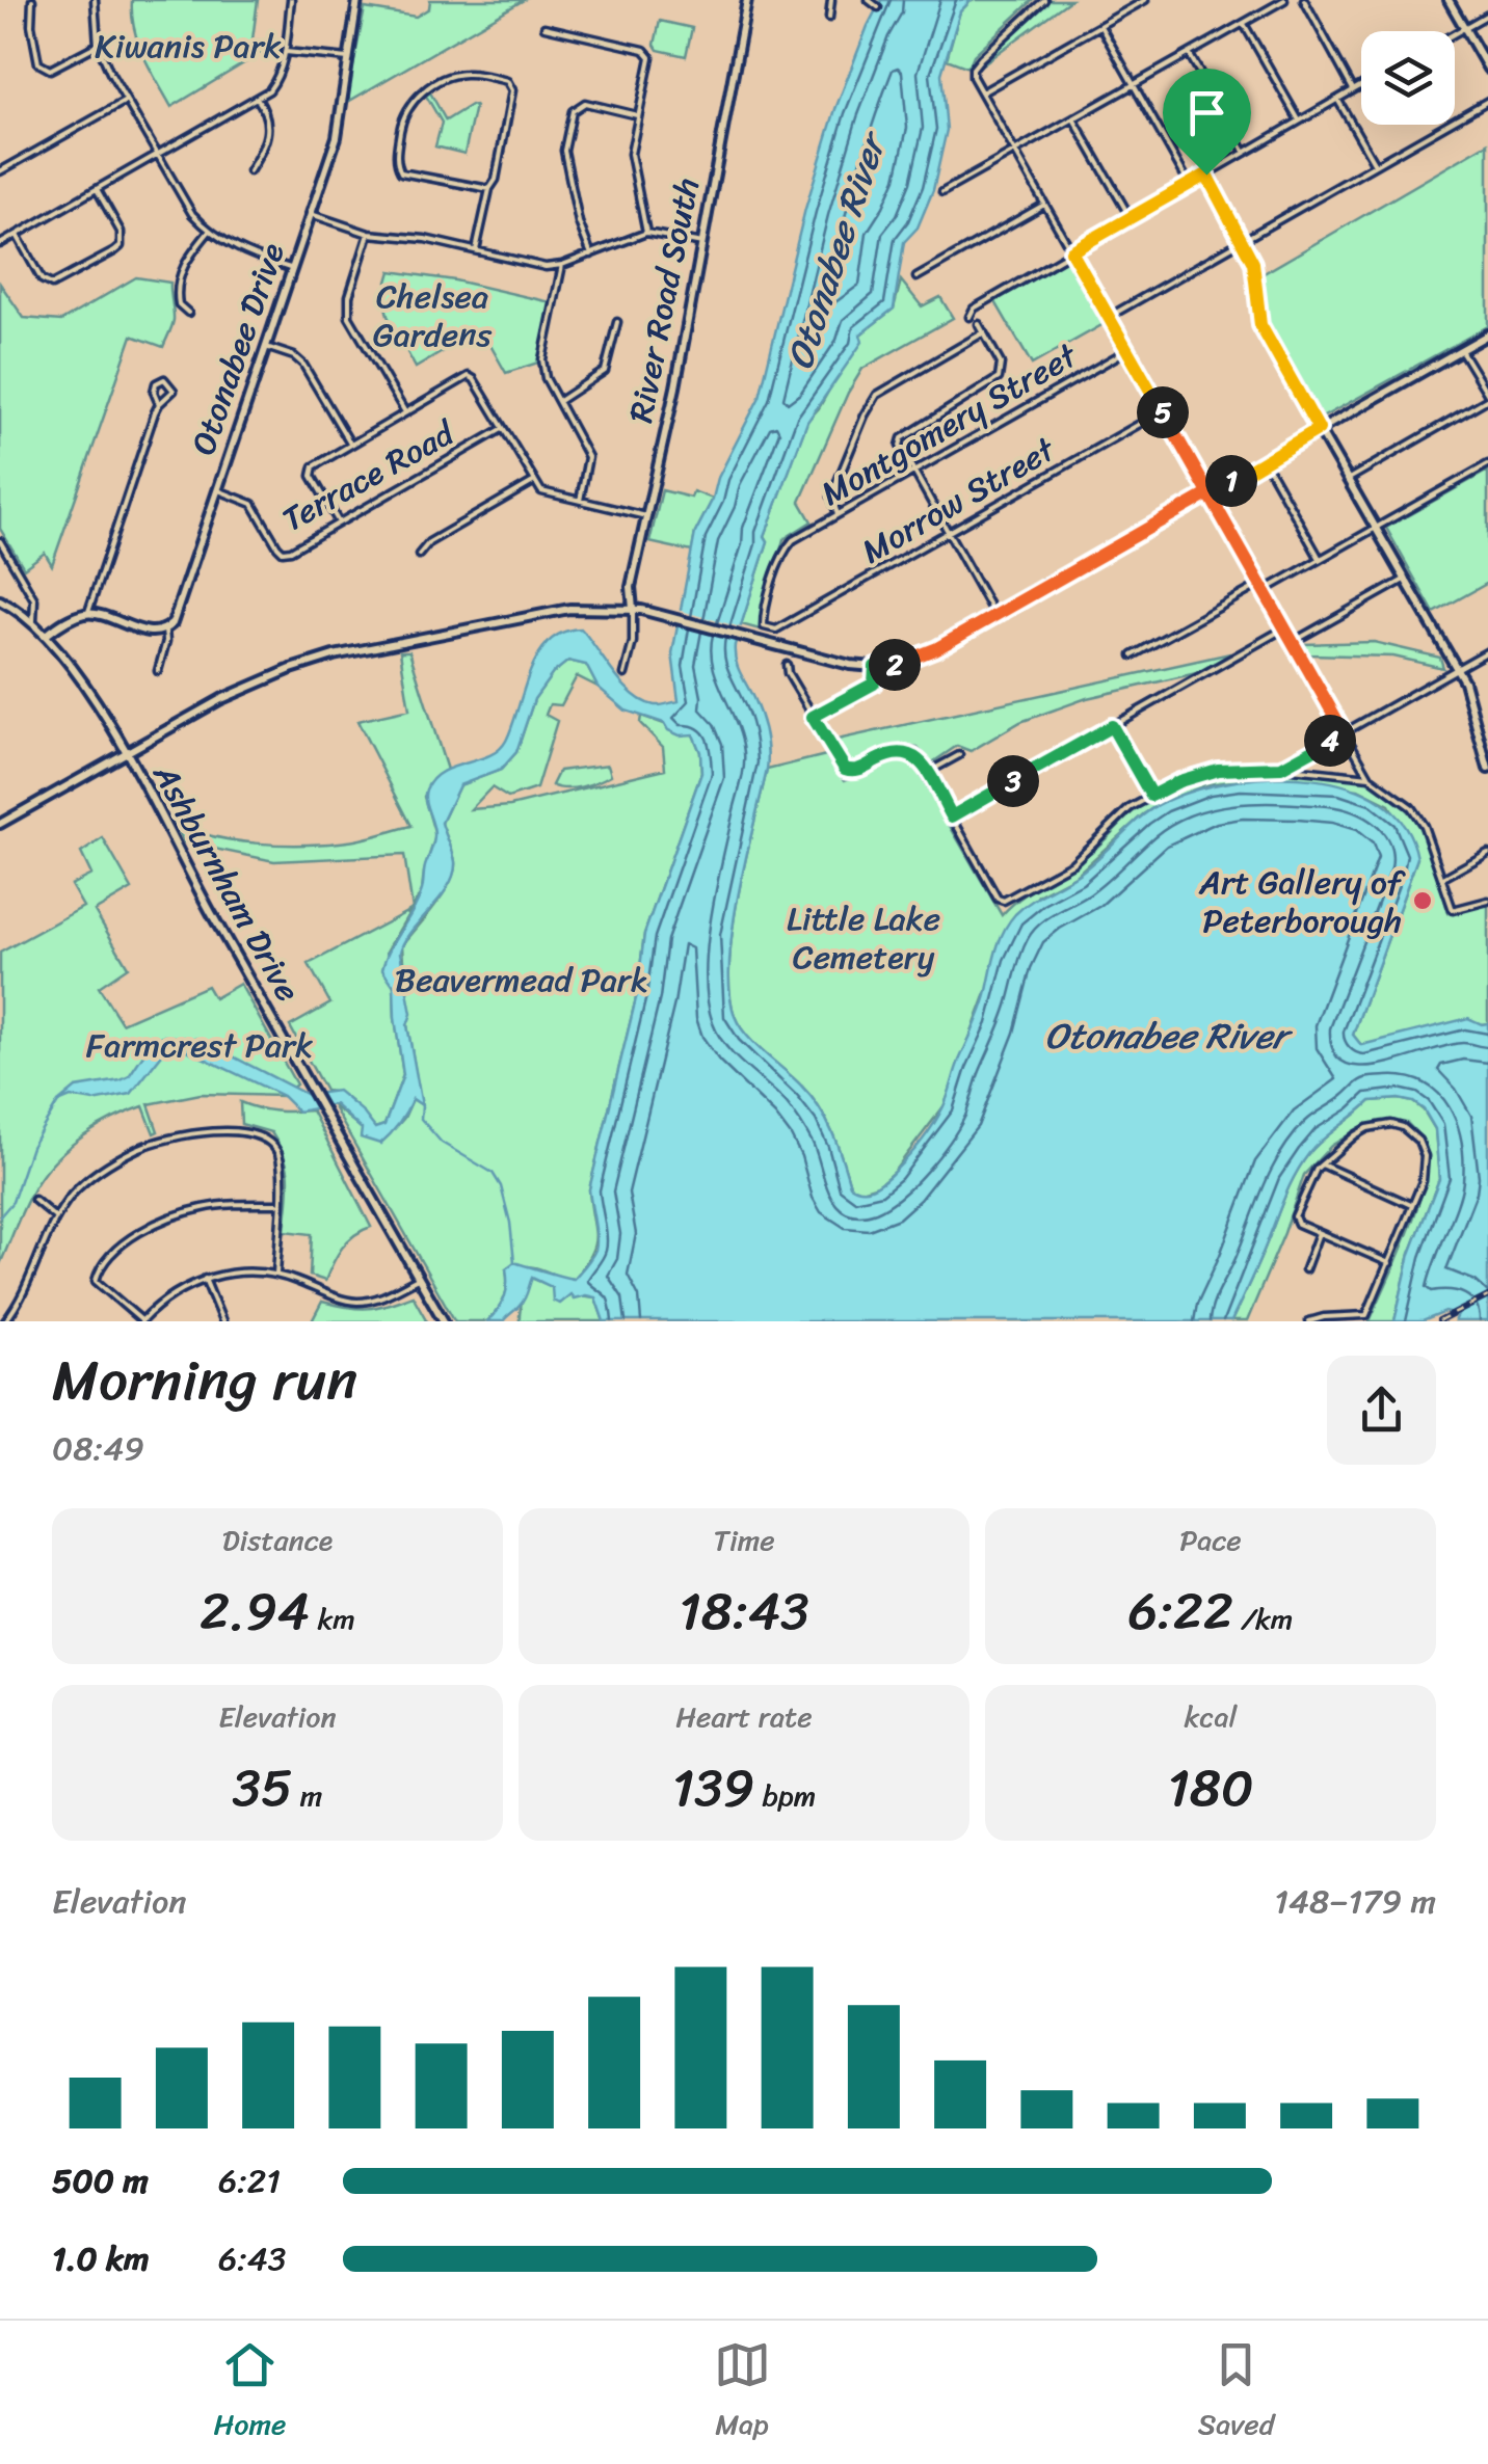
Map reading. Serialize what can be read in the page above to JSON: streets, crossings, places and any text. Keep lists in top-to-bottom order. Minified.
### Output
{"streets":{"main road":["River Road South","Otonabee Drive","Ashburnham Drive"],"street":["Montgomery Street","Terrace Road","Morrow Street"]},"crossings":[["Otonabee Drive","Terrace Road"],["Montgomery Street","Morrow Street"]],"water":["Otonabee River"],"parks":["Kiwanis Park","Chelsea Gardens","Little Lake Cemetery","Beavermead Park","Farmcrest Park"],"places":["Art Gallery of Peterborough"],"page":{"pins":["5","1","2","4","3"],"heading":["Morning run","08:49"],"stats":[["Distance","2.94 km"],["Time","18:43"],["Pace","6:22 /km"],["Elevation","35 m"],["Heart rate","139 bpm"],["kcal","180"]],"chart":["Elevation","148–179 m"],"list":[{"name":"500 m","note":"6:21"},{"name":"1.0 km","note":"6:43"}],"tabs":["Home","Map","Saved"]}}
